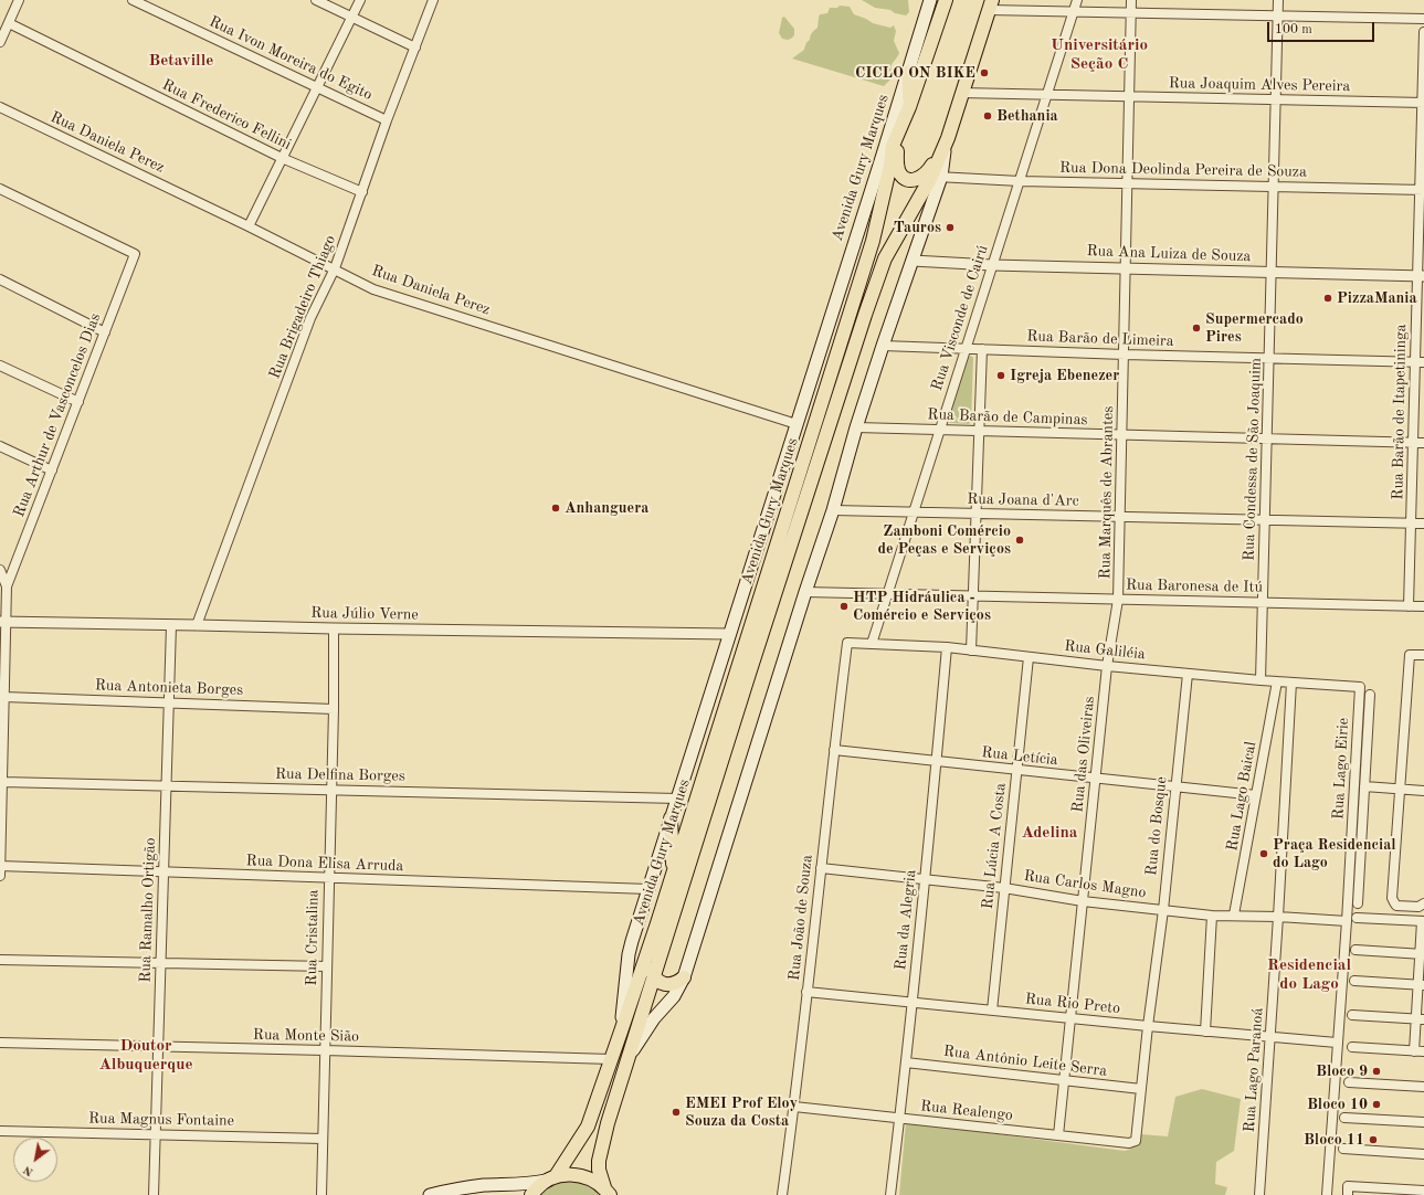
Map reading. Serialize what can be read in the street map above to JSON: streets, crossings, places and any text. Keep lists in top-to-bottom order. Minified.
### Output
{"streets":{"main road":["Avenida Gury Marques"],"street":["Rua Ivon Moreira do Egito","Rua Joaquim Alves Pereira","Rua Frederico Fellini","Rua Daniela Perez","Rua Dona Deolinda Pereira de Souza","Rua Ana Luiza de Souza","Rua Brigadeiro Thiago","Rua Visconde de Cairú","Rua Barão de Limeira","Rua Barão de Itapetininga","Rua Arthur de Vasconcelos Dias","Rua Barão de Campinas","Rua Condessa de São Joaquim","Rua Marquês de Abrantes","Rua Joana d'Arc","Rua Baronesa de Itú","Rua Júlio Verne","Rua Galiléia","Rua Antonieta Borges","Rua das Oliveiras","Rua Letícia","Rua Lago Eirie","Rua Delfina Borges","Rua Lago Baical","Rua do Bosque","Rua Lúcia A Costa","Rua Dona Elisa Arruda","Rua Carlos Magno","Rua Ramalho Ortigão","Rua João de Souza","Rua da Alegria","Rua Cristalina","Rua Rio Preto","Rua Monte Sião","Rua Antônio Leite Serra","Rua Lago Paranoá","Rua Realengo","Rua Magnus Fontaine"]},"crossings":[["Rua Ivon Moreira do Egito","Rua Brigadeiro Thiago"],["Rua Joaquim Alves Pereira","Avenida Gury Marques"],["Rua Joaquim Alves Pereira","Rua Visconde de Cairú"],["Rua Joaquim Alves Pereira","Rua Barão de Itapetininga"],["Rua Joaquim Alves Pereira","Rua Condessa de São Joaquim"],["Rua Joaquim Alves Pereira","Rua Marquês de Abrantes"],["Rua Frederico Fellini","Rua Brigadeiro Thiago"],["Rua Daniela Perez","Avenida Gury Marques"],["Rua Daniela Perez","Rua Brigadeiro Thiago"],["Avenida Gury Marques","Rua Dona Deolinda Pereira de Souza"],["Avenida Gury Marques","Rua Ana Luiza de Souza"],["Avenida Gury Marques","Rua Barão de Limeira"],["Avenida Gury Marques","Rua Barão de Campinas"],["Avenida Gury Marques","Rua Joana d'Arc"],["Avenida Gury Marques","Rua Baronesa de Itú"],["Avenida Gury Marques","Rua Júlio Verne"],["Avenida Gury Marques","Rua Delfina Borges"],["Avenida Gury Marques","Rua Dona Elisa Arruda"],["Avenida Gury Marques","Rua Monte Sião"],["Rua Dona Deolinda Pereira de Souza","Rua Visconde de Cairú"],["Rua Dona Deolinda Pereira de Souza","Rua Barão de Itapetininga"],["Rua Dona Deolinda Pereira de Souza","Rua Condessa de São Joaquim"],["Rua Dona Deolinda Pereira de Souza","Rua Marquês de Abrantes"],["Rua Ana Luiza de Souza","Rua Visconde de Cairú"],["Rua Ana Luiza de Souza","Rua Barão de Itapetininga"],["Rua Ana Luiza de Souza","Rua Condessa de São Joaquim"],["Rua Ana Luiza de Souza","Rua Marquês de Abrantes"],["Rua Brigadeiro Thiago","Rua Júlio Verne"],["Rua Visconde de Cairú","Rua Barão de Limeira"],["Rua Visconde de Cairú","Rua Barão de Campinas"],["Rua Visconde de Cairú","Rua Joana d'Arc"],["Rua Visconde de Cairú","Rua Baronesa de Itú"],["Rua Visconde de Cairú","Rua Galiléia"],["Rua Barão de Limeira","Rua Barão de Itapetininga"],["Rua Barão de Limeira","Rua Condessa de São Joaquim"],["Rua Barão de Limeira","Rua Marquês de Abrantes"],["Rua Barão de Itapetininga","Rua Barão de Campinas"],["Rua Barão de Itapetininga","Rua Joana d'Arc"],["Rua Barão de Itapetininga","Rua Baronesa de Itú"],["Rua Barão de Campinas","Rua Condessa de São Joaquim"],["Rua Barão de Campinas","Rua Marquês de Abrantes"],["Rua Condessa de São Joaquim","Rua Joana d'Arc"],["Rua Condessa de São Joaquim","Rua Baronesa de Itú"],["Rua Condessa de São Joaquim","Rua Galiléia"],["Rua Marquês de Abrantes","Rua Joana d'Arc"],["Rua Marquês de Abrantes","Rua Baronesa de Itú"],["Rua Marquês de Abrantes","Rua Galiléia"],["Rua Marquês de Abrantes","Rua das Oliveiras"],["Rua Júlio Verne","Rua Ramalho Ortigão"],["Rua Júlio Verne","Rua Cristalina"],["Rua Galiléia","Rua das Oliveiras"],["Rua Galiléia","Rua Lago Eirie"],["Rua Galiléia","Rua Lago Baical"],["Rua Galiléia","Rua do Bosque"],["Rua Galiléia","Rua Lúcia A Costa"],["Rua Galiléia","Rua João de Souza"],["Rua Galiléia","Rua da Alegria"],["Rua Galiléia","Rua Lago Paranoá"],["Rua Antonieta Borges","Rua Ramalho Ortigão"],["Rua Antonieta Borges","Rua Cristalina"],["Rua das Oliveiras","Rua Letícia"],["Rua das Oliveiras","Rua Carlos Magno"],["Rua das Oliveiras","Rua Rio Preto"],["Rua das Oliveiras","Rua Antônio Leite Serra"],["Rua das Oliveiras","Rua Realengo"],["Rua Letícia","Rua Lago Baical"],["Rua Letícia","Rua do Bosque"],["Rua Letícia","Rua Lúcia A Costa"],["Rua Letícia","Rua João de Souza"],["Rua Letícia","Rua da Alegria"],["Rua Lago Eirie","Rua Carlos Magno"],["Rua Lago Eirie","Rua Rio Preto"],["Rua Delfina Borges","Rua Ramalho Ortigão"],["Rua Delfina Borges","Rua Cristalina"],["Rua Lago Baical","Rua Carlos Magno"],["Rua do Bosque","Rua Carlos Magno"],["Rua do Bosque","Rua Rio Preto"],["Rua do Bosque","Rua Antônio Leite Serra"],["Rua do Bosque","Rua Realengo"],["Rua Lúcia A Costa","Rua Carlos Magno"],["Rua Lúcia A Costa","Rua Rio Preto"],["Rua Dona Elisa Arruda","Rua Ramalho Ortigão"],["Rua Dona Elisa Arruda","Rua Cristalina"],["Rua Carlos Magno","Rua João de Souza"],["Rua Carlos Magno","Rua da Alegria"],["Rua Carlos Magno","Rua Lago Paranoá"],["Rua Ramalho Ortigão","Rua Monte Sião"],["Rua Ramalho Ortigão","Rua Magnus Fontaine"],["Rua João de Souza","Rua Rio Preto"],["Rua João de Souza","Rua Realengo"],["Rua da Alegria","Rua Rio Preto"],["Rua da Alegria","Rua Antônio Leite Serra"],["Rua da Alegria","Rua Realengo"],["Rua Cristalina","Rua Monte Sião"],["Rua Cristalina","Rua Magnus Fontaine"],["Rua Rio Preto","Rua Lago Paranoá"]],"districts":["Universitário Seção C","Betaville","Adelina","Residencial do Lago","Doutor Albuquerque"],"places":["CICLO ON BIKE","Bethania","Tauros","PizzaMania","Supermercado Pires","Igreja Ebenezer","Anhanguera","Zamboni Comércio de Peças e Serviços","HTP Hidráulica - Comércio e Serviços","Praça Residencial do Lago","Bloco 9","Bloco 10","EMEI Prof Eloy Souza da Costa","Bloco 11"],"scale_bar":"100 m","north":"bottom left"}
